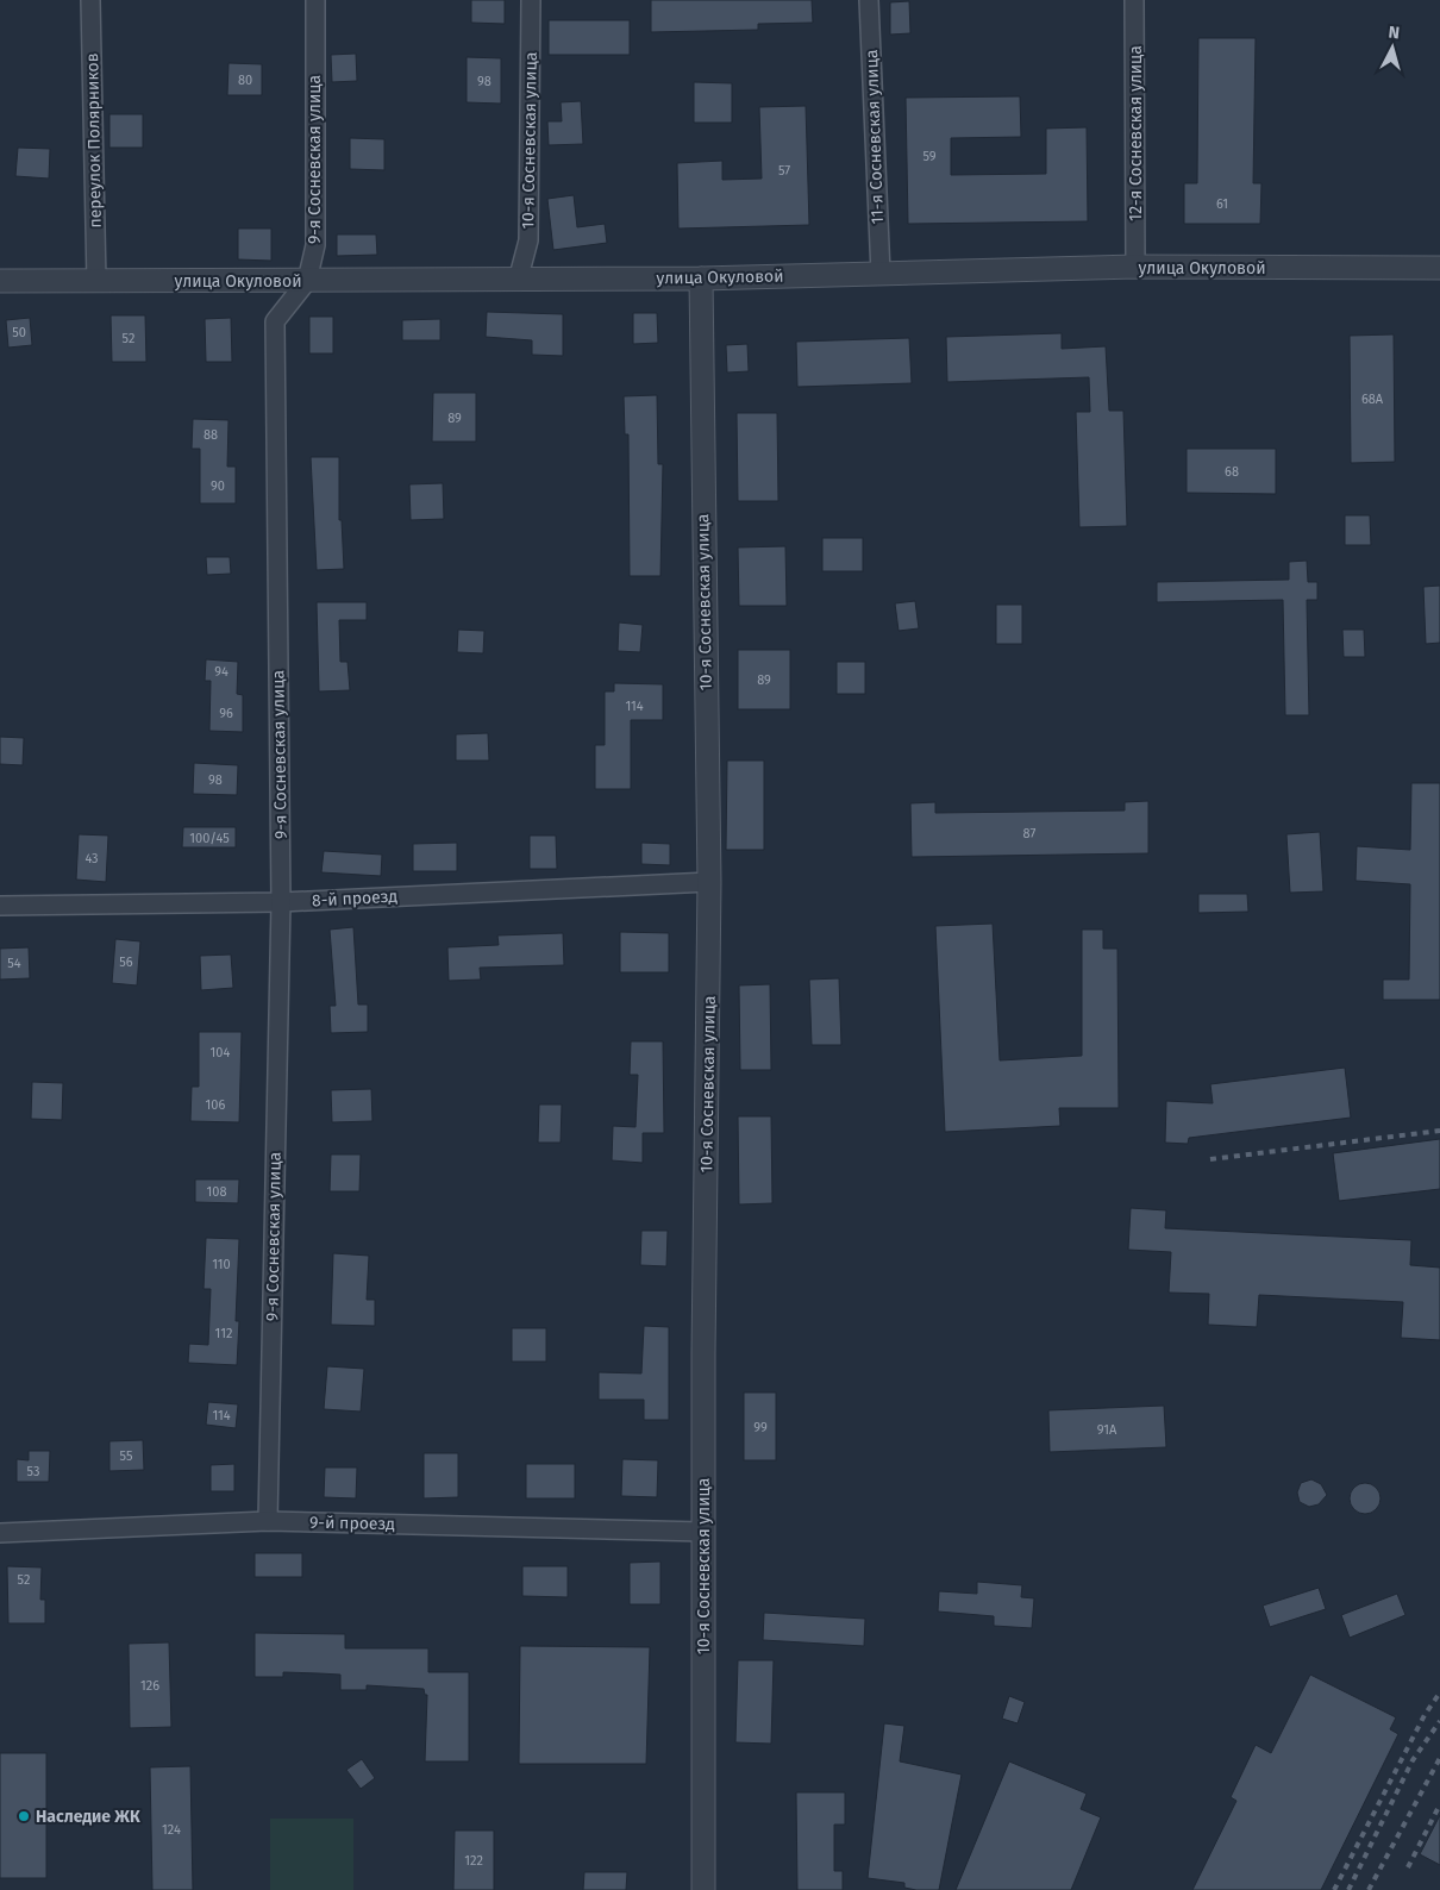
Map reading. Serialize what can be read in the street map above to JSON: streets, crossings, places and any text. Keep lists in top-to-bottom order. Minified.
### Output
{"streets":{"street":["12-я Сосневская улица","11-я Сосневская улица","переулок Полярников","10-я Сосневская улица","9-я Сосневская улица","улица Окуловой","8-й проезд","9-й проезд"]},"crossings":[["12-я Сосневская улица","улица Окуловой"],["11-я Сосневская улица","улица Окуловой"],["переулок Полярников","улица Окуловой"],["10-я Сосневская улица","улица Окуловой"],["10-я Сосневская улица","8-й проезд"],["10-я Сосневская улица","9-й проезд"],["9-я Сосневская улица","улица Окуловой"],["9-я Сосневская улица","8-й проезд"],["9-я Сосневская улица","9-й проезд"]],"places":["Наследие ЖК"],"house_numbers":["80","98","59","57","61","50","52","68А","89","88","68","90","94","89","114","96","98","87","100/45","43","56","54","104","106","108","110","112","114","99","91А","55","53","52","126","124","122"],"north":"top"}
